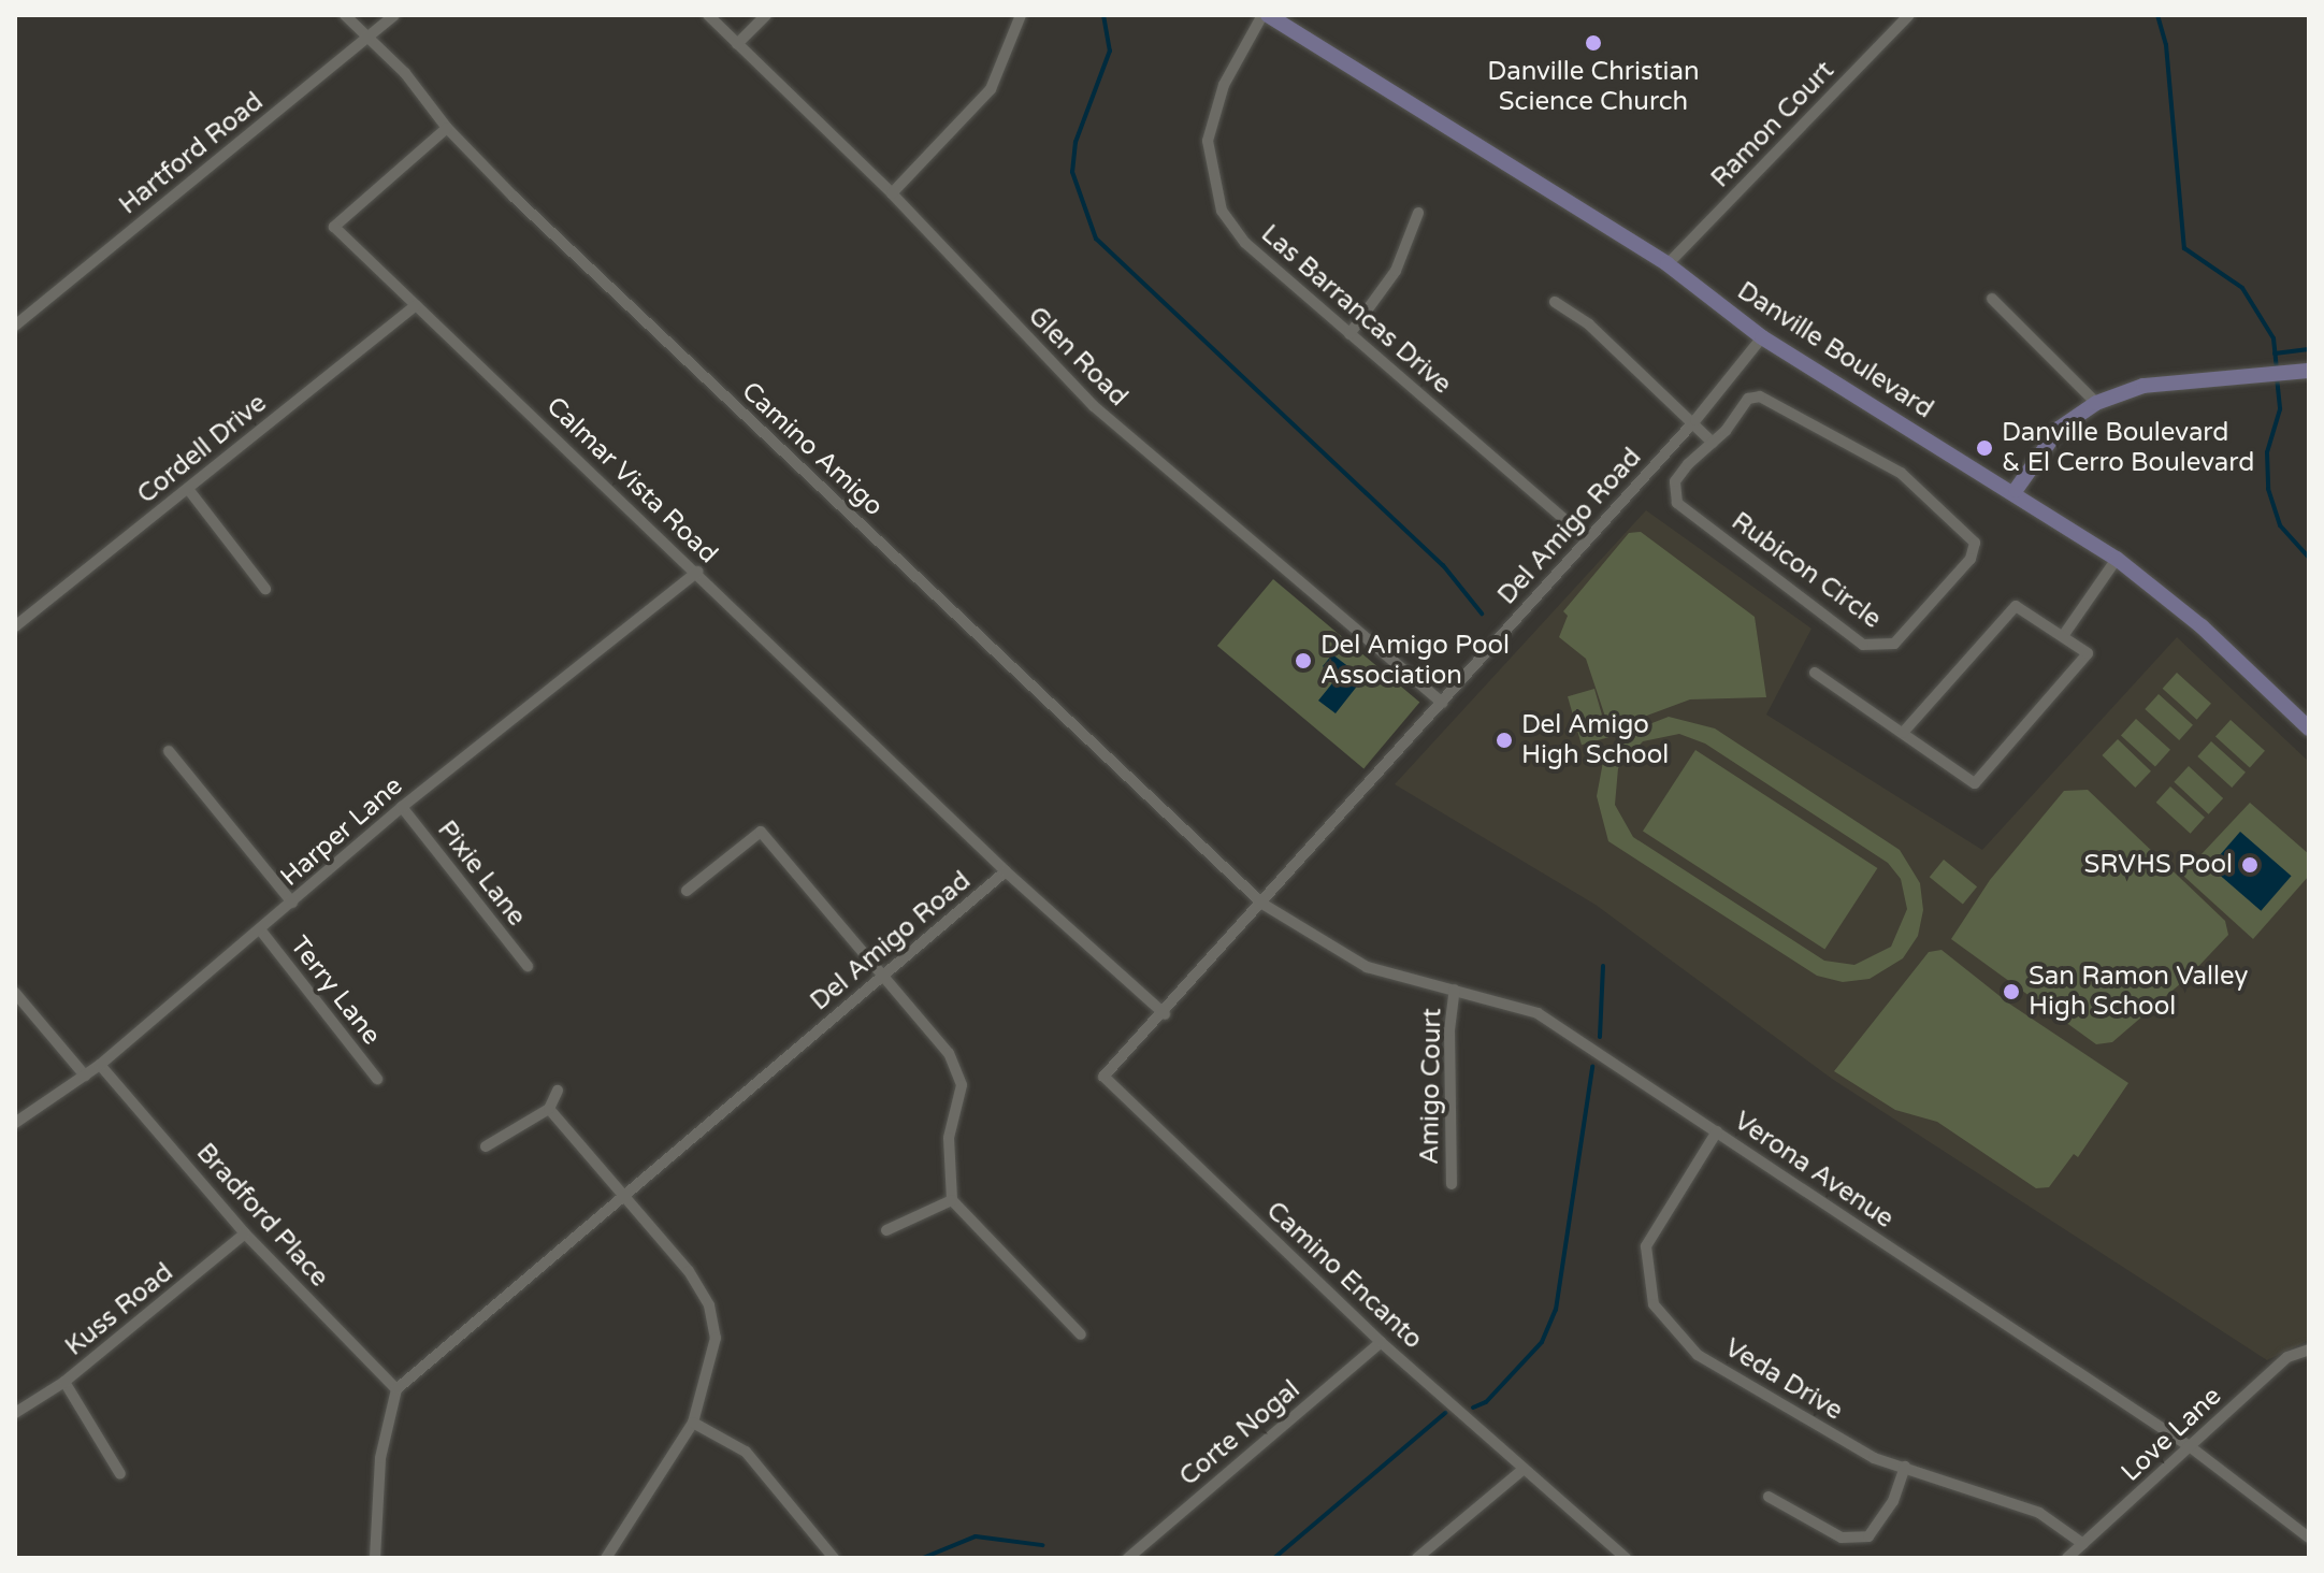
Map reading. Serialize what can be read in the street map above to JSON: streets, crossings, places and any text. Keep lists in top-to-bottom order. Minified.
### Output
{"streets":{"main road":["Danville Boulevard"],"street":["Ramon Court","Hartford Road","Las Barrancas Drive","Glen Road","Cordell Drive","Camino Amigo","Calmar Vista Road","Del Amigo Road","Rubicon Circle","Harper Lane","Pixie Lane","Terry Lane","Amigo Court","Verona Avenue","Bradford Place","Camino Encanto","Kuss Road","Veda Drive","Corte Nogal","Love Lane"]},"crossings":[["Ramon Court","Danville Boulevard"],["Hartford Road","Camino Amigo"],["Las Barrancas Drive","Danville Boulevard"],["Las Barrancas Drive","Del Amigo Road"],["Danville Boulevard","Del Amigo Road"],["Glen Road","Del Amigo Road"],["Cordell Drive","Calmar Vista Road"],["Camino Amigo","Calmar Vista Road"],["Camino Amigo","Del Amigo Road"],["Camino Amigo","Verona Avenue"],["Calmar Vista Road","Del Amigo Road"],["Calmar Vista Road","Harper Lane"],["Del Amigo Road","Verona Avenue"],["Del Amigo Road","Bradford Place"],["Del Amigo Road","Camino Encanto"],["Harper Lane","Pixie Lane"],["Harper Lane","Terry Lane"],["Harper Lane","Bradford Place"],["Amigo Court","Verona Avenue"],["Verona Avenue","Veda Drive"],["Verona Avenue","Love Lane"],["Bradford Place","Kuss Road"],["Camino Encanto","Corte Nogal"],["Veda Drive","Love Lane"]],"places":["Danville Christian Science Church","Danville Boulevard & El Cerro Boulevard","Del Amigo Pool Association","Del Amigo High School","SRVHS Pool","San Ramon Valley High School"]}
